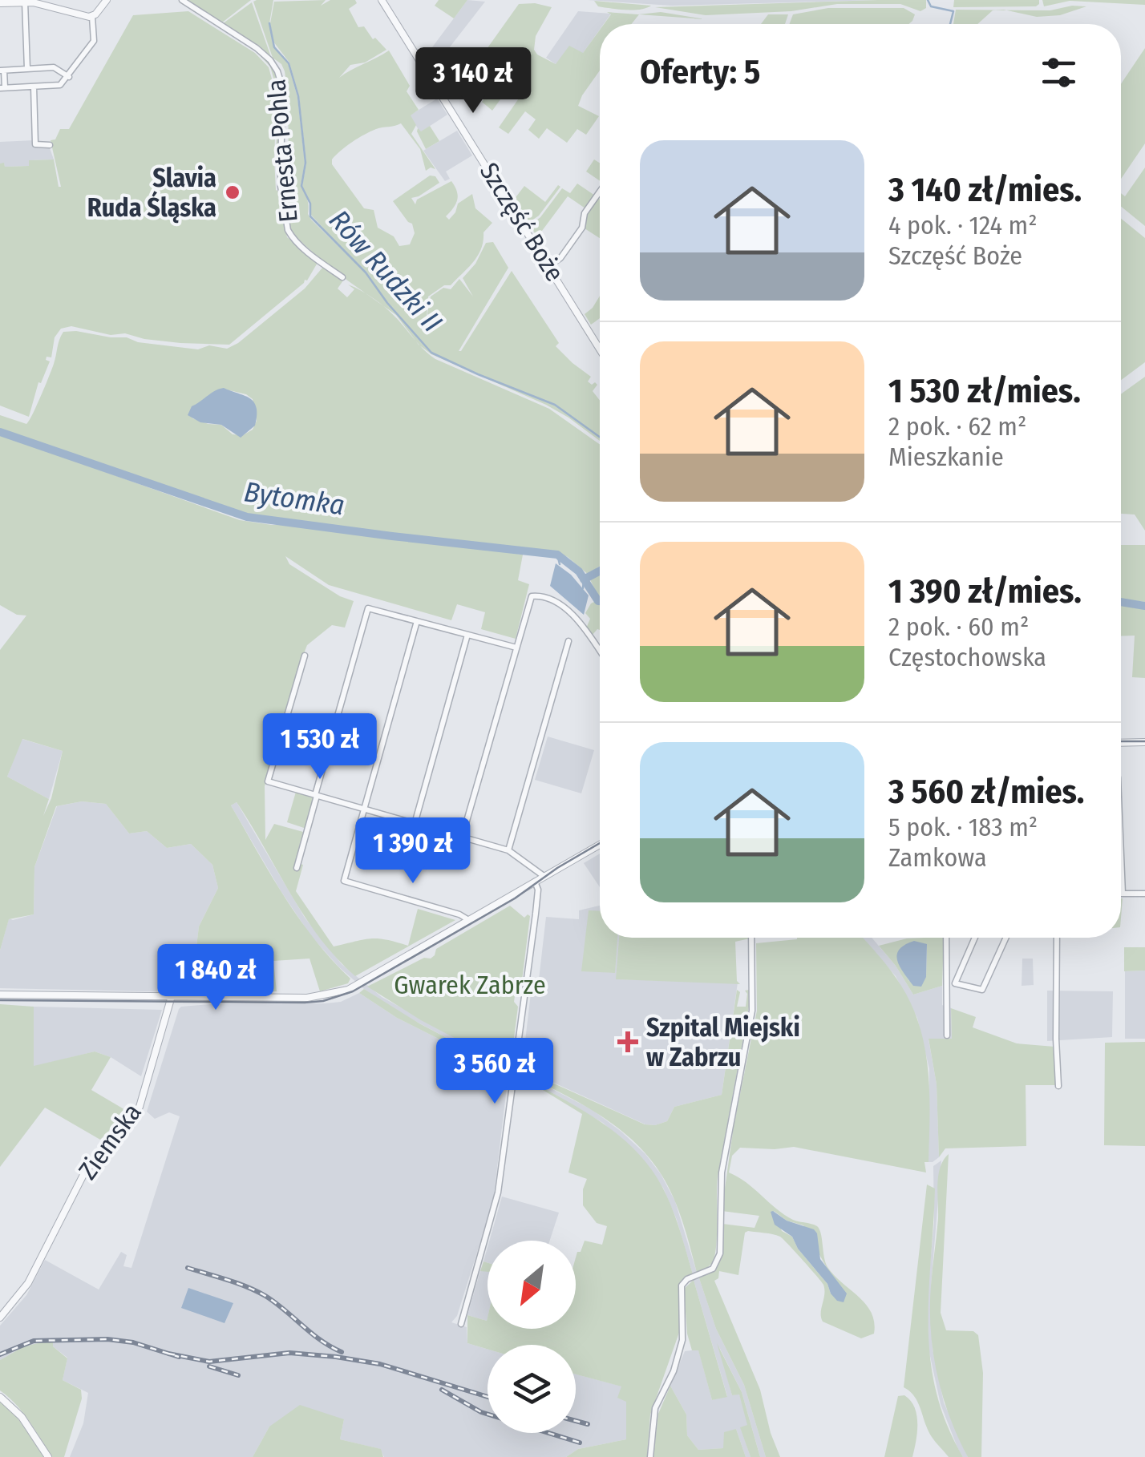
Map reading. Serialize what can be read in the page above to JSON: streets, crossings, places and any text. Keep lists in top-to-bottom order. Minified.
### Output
{"streets":{"street":["Ernesta Pohla","Szczęść Boże","Ziemska"]},"water":["Rów Rudzki II","Bytomka"],"parks":["Gwarek Zabrze"],"places":{"other":["Slavia Ruda Śląska"],"health":["Szpital Miejski w Zabrzu"]},"north":"bottom left","page":{"heading":"Oferty: 5","price":["3 140 zł","1 530 zł","1 390 zł","1 840 zł","3 560 zł"],"list":[{"name":"3 140 zł/mies.","note":"4 pok. · 124 m² · Szczęść Boże"},{"name":"1 530 zł/mies.","note":"2 pok. · 62 m² · Mieszkanie"},{"name":"1 390 zł/mies.","note":"2 pok. · 60 m² · Częstochowska"},{"name":"3 560 zł/mies.","note":"5 pok. · 183 m² · Zamkowa"}]}}
